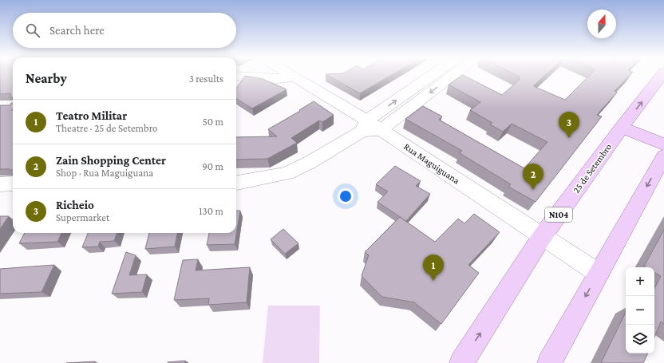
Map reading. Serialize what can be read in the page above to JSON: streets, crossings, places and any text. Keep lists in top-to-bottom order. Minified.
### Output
{"streets":{"main road":["25 de Setembro","N104"],"street":["Rua Maguiguana"]},"crossings":[["Rua Maguiguana","25 de Setembro"]],"north":"top","page":{"search":"Search here","heading":["Nearby","3 results"],"list":[{"mark":"1","name":"Teatro Militar","note":"Theatre · 25 de Setembro","value":"50 m"},{"mark":"2","name":"Zain Shopping Center","note":"Shop · Rua Maguiguana","value":"90 m"},{"mark":"3","name":"Richeio","note":"Supermarket","value":"130 m"}],"pins":["3","2","1"],"map_buttons":["+","−"]}}
